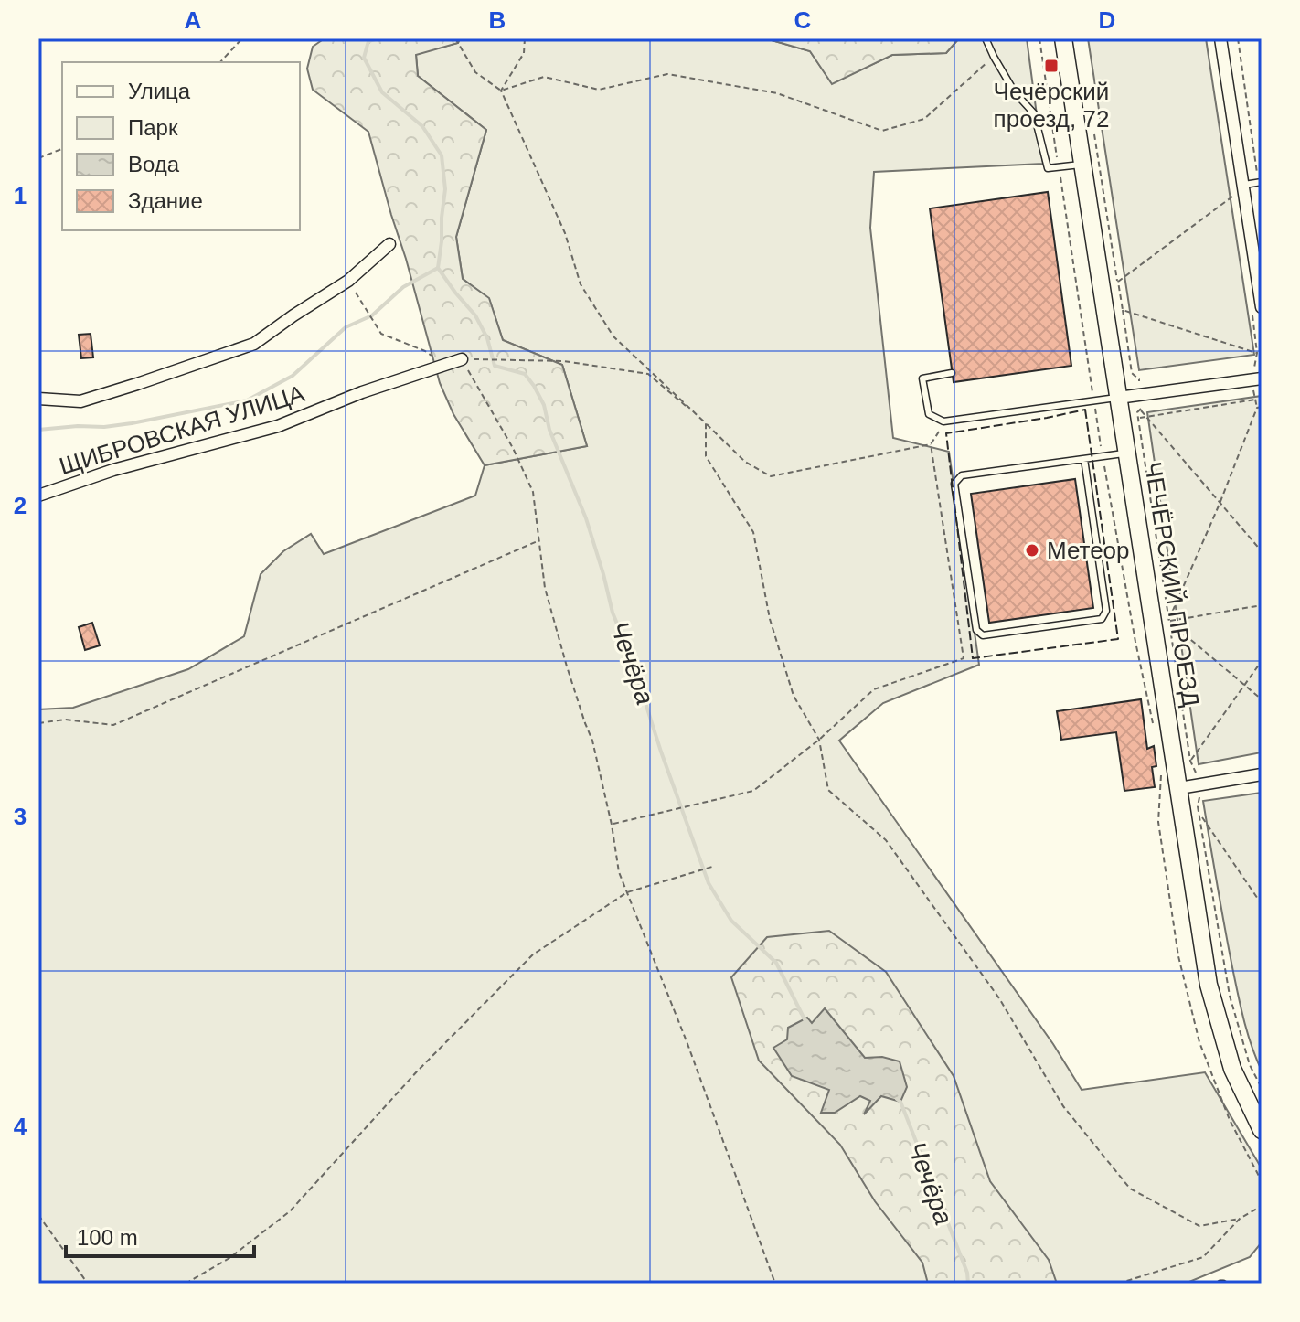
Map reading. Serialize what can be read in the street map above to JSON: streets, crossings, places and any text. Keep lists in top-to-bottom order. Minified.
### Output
{"streets":{"main road":["ЧЕЧЁРСКИЙ ПРОЕЗД"],"street":["ЩИБРОВСКАЯ УЛИЦА"]},"water":["Чечёра"],"places":{"transit":["Чечёрский проезд, 72"],"other":["Метеор"]},"legend":["Улица","Парк","Вода","Здание"],"scale_bar":"100 m","grid":{"columns":["A","B","C","D"],"rows":["1","2","3","4"]}}
